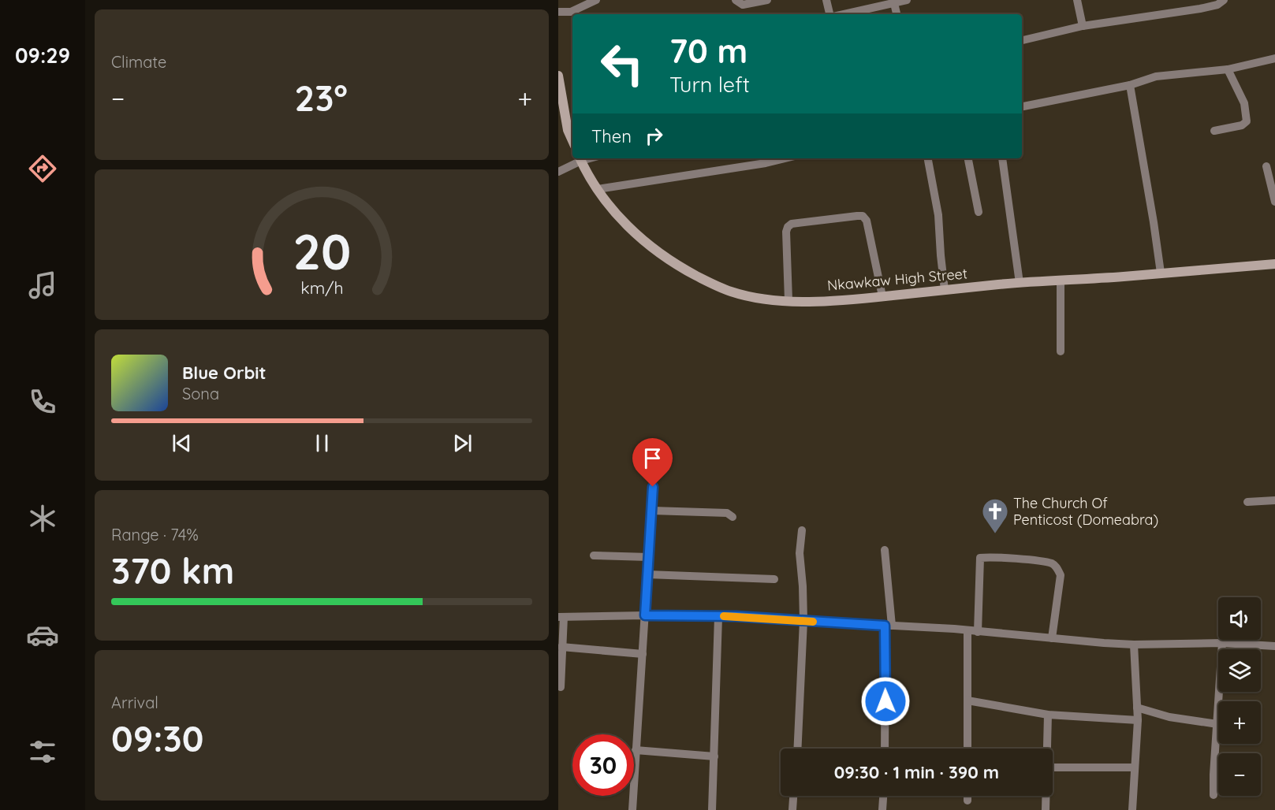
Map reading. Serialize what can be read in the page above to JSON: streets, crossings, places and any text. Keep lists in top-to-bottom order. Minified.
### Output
{"streets":{"main road":["Nkawkaw High Street"]},"places":{"church":["The Church Of Penticost (Domeabra)"]},"page":{"tabs":"09:29","tile":["Climate",["Range · 74%","370 km"],["Arrival","09:30"]],"turn":["70 m","Turn left"],"heat":["−","23°","+"],"then":"Then","song":["Blue Orbit","Sona"],"map_buttons":["+","−"],"limit":"30","trip":"09:30 · 1 min · 390 m","gauge":["20","km/h"]}}
